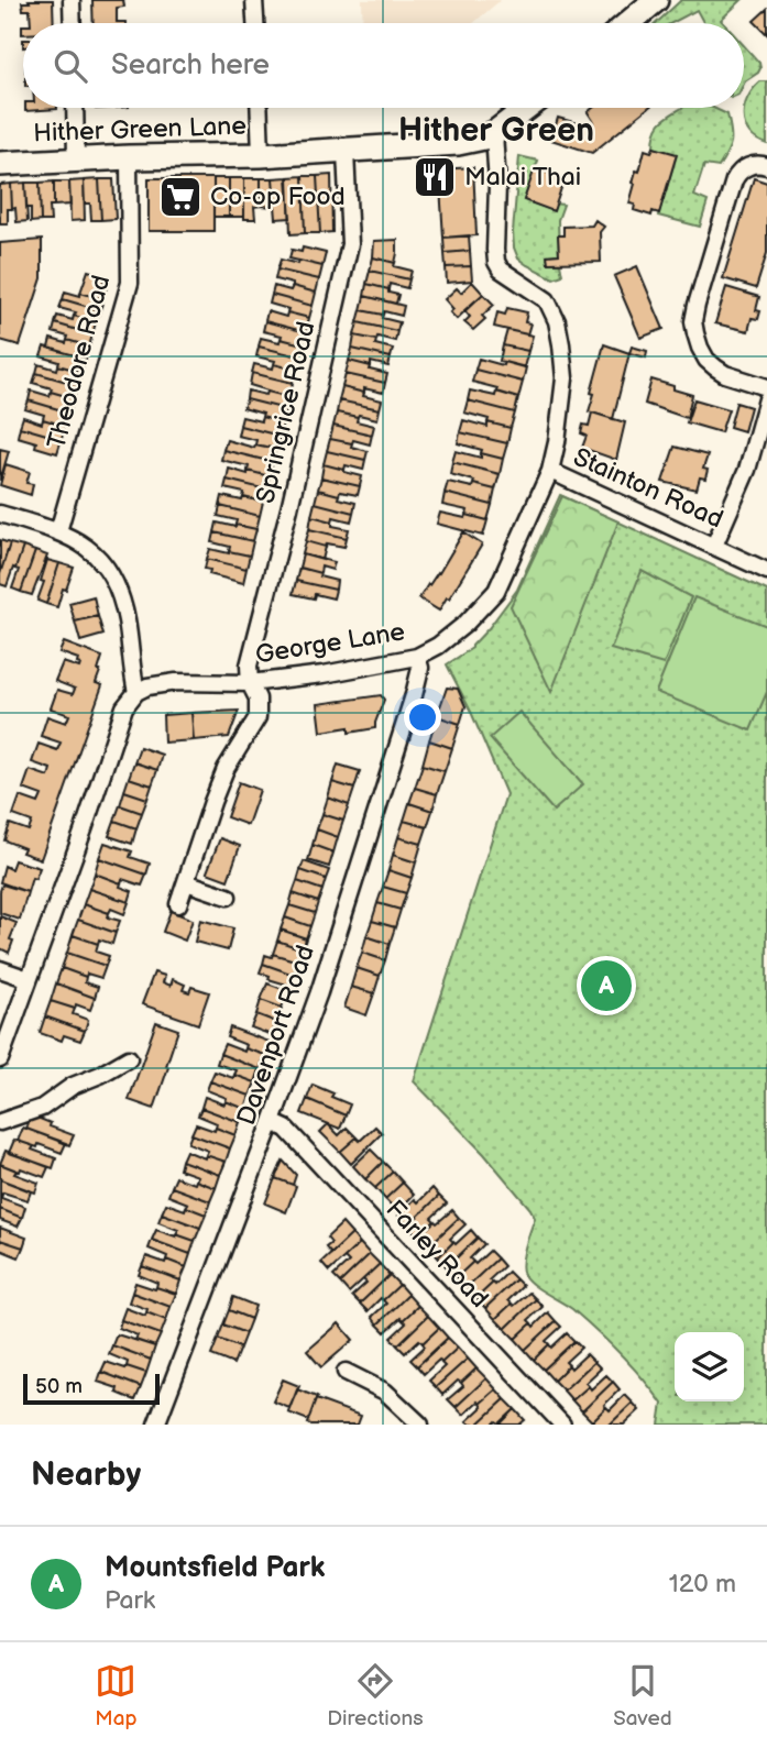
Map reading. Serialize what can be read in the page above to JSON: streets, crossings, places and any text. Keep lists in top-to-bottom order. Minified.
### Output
{"streets":{"street":["Hither Green Lane","Theodore Road","Springrice Road","Stainton Road","George Lane","Davenport Road","Farley Road"]},"crossings":[["Hither Green Lane","Theodore Road"],["Hither Green Lane","Springrice Road"],["Hither Green Lane","George Lane"],["Springrice Road","George Lane"],["Stainton Road","George Lane"],["George Lane","Davenport Road"],["Davenport Road","Farley Road"]],"districts":["Hither Green"],"places":{"restaurant":["Malai Thai"],"supermarket":["Co-op Food"]},"scale_bar":"50 m","page":{"search":"Search here","pins":"A","scale":"50 m","heading":"Nearby","list":[{"mark":"A","name":"Mountsfield Park","note":"Park","value":"120 m"}],"nav":["Map","Directions","Saved"]}}
